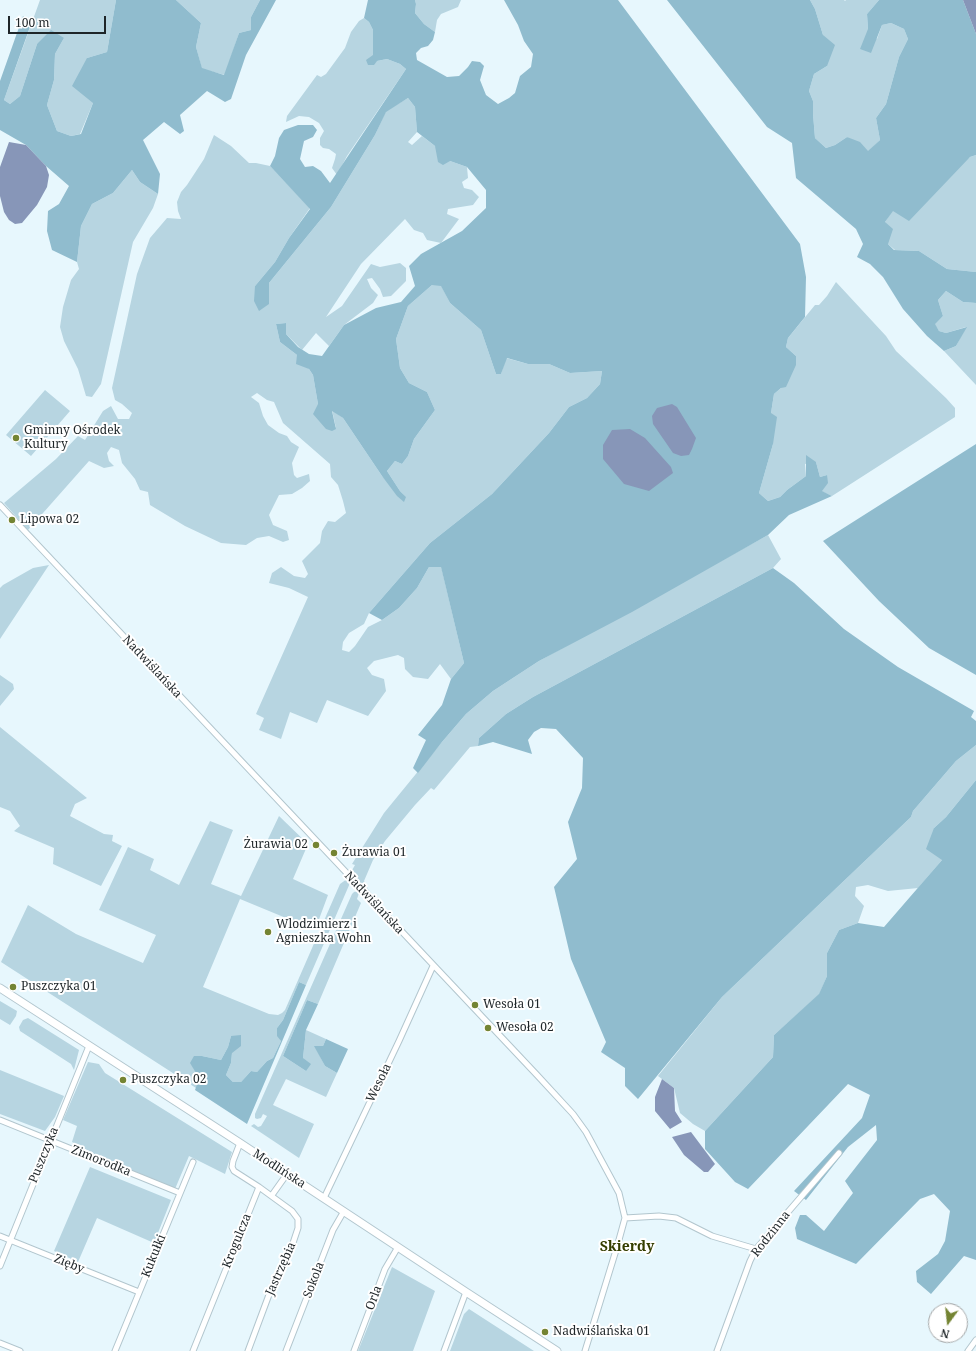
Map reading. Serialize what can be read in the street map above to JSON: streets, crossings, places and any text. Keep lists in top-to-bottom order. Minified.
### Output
{"streets":{"main road":["Modlińska"],"street":["Nadwiślańska","Wesoła","Puszczyka","Zimorodka","Rodzinna","Krogulcza","Kukułki","Zięby","Jastrzębia","Sokola","Orla"]},"crossings":[["Nadwiślańska","Wesoła"],["Wesoła","Modlińska"],["Puszczyka","Zimorodka"],["Puszczyka","Modlińska"],["Puszczyka","Zięby"],["Zimorodka","Kukułki"],["Modlińska","Sokola"],["Modlińska","Orla"],["Krogulcza","Jastrzębia"],["Kukułki","Zięby"]],"districts":["Skierdy"],"places":["Gminny Ośrodek Kultury","Lipowa 02","Żurawia 02","Żurawia 01","Wlodzimierz i Agnieszka Wohn","Puszczyka 01","Wesoła 01","Wesoła 02","Puszczyka 02","Nadwiślańska 01"],"scale_bar":"100 m","north":"bottom"}
